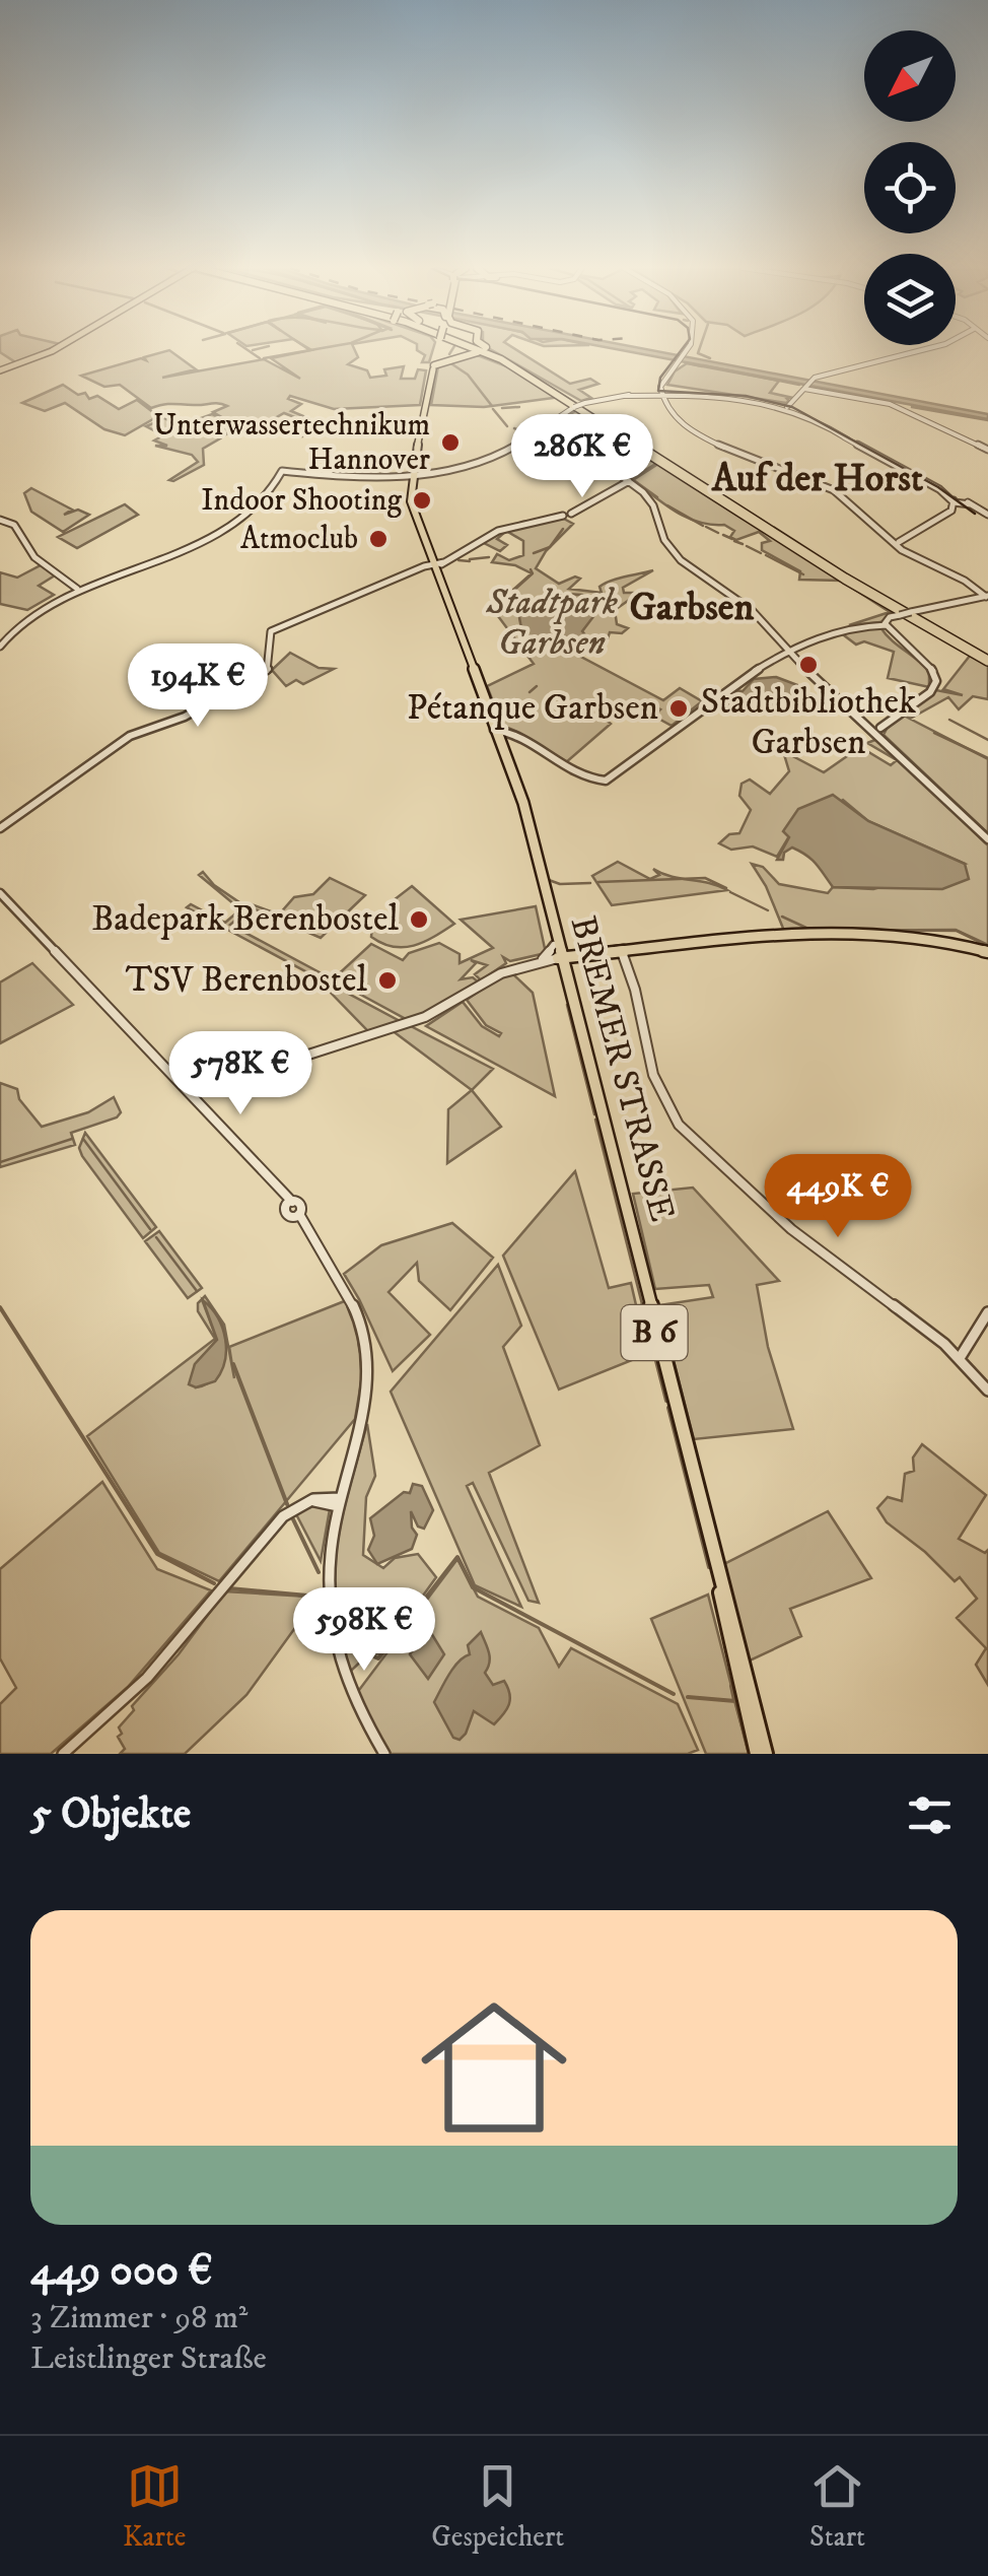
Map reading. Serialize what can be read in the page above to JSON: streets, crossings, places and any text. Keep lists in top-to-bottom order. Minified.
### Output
{"streets":{"highway":["B 6"],"main road":["BREMER STRASSE"]},"crossings":[["BREMER STRASSE","B 6"]],"districts":["Auf der Horst","Garbsen"],"parks":["Stadtpark Garbsen"],"places":["Unterwassertechnikum Hannover","Indoor Shooting","Atmoclub","Stadtbibliothek Garbsen","Pétanque Garbsen","Badepark Berenbostel","TSV Berenbostel"],"north":"bottom left","page":{"price":["286K €","194K €","578K €","449K €","598K €"],"heading":"5 Objekte","list":[{"name":"449 000 €","note":"3 Zimmer · 98 m² · Leistlinger Straße"}],"tabs":["Karte","Gespeichert","Start"]}}
